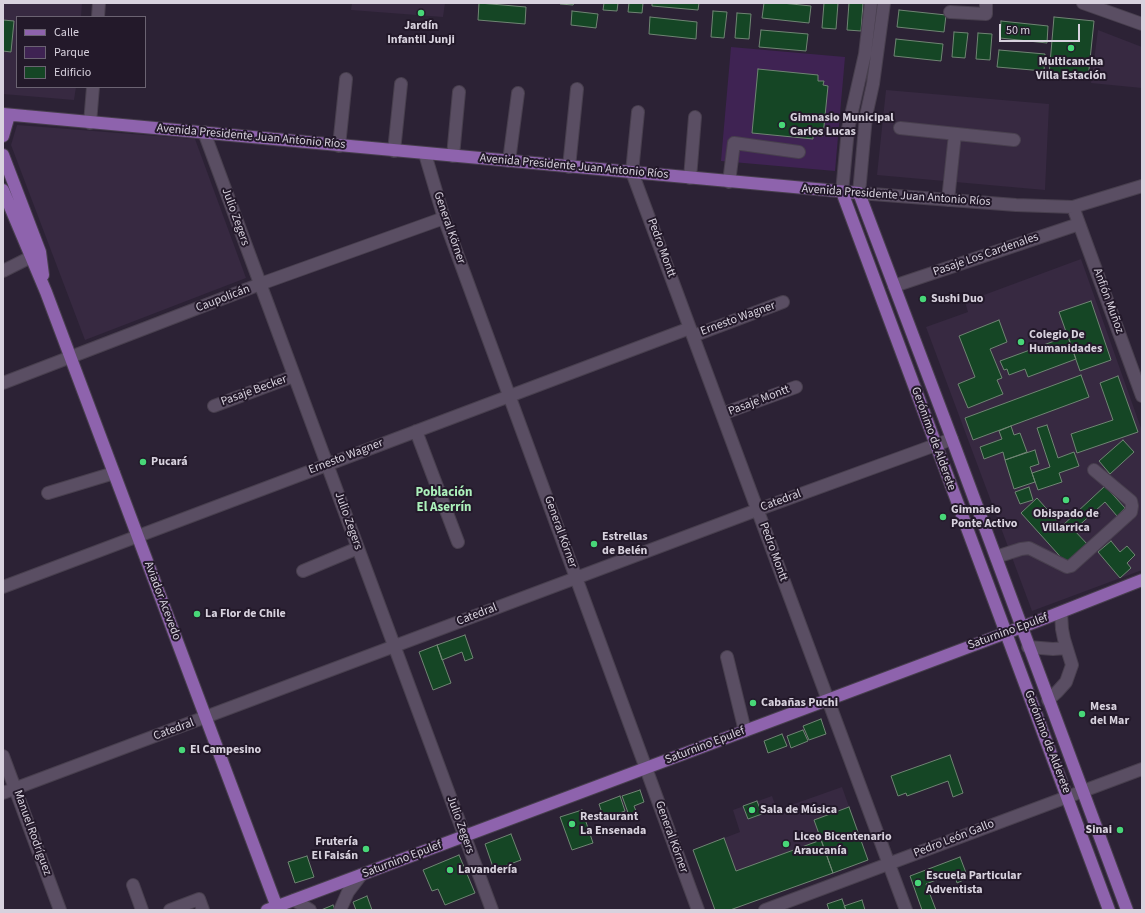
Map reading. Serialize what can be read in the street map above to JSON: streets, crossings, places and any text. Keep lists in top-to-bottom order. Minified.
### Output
{"streets":{"main road":["Avenida Presidente Juan Antonio Ríos","Gerónimo de Alderete","Aviador Acevedo","Saturnino Epulef"],"street":["Julio Zegers","General Körner","Pedro Montt","Pasaje Los Cardenales","Caupolicán","Anfión Muñoz","Ernesto Wagner","Pasaje Becker","Pasaje Montt","Catedral","Manuel Rodríguez","Pedro León Gallo"]},"crossings":[["Avenida Presidente Juan Antonio Ríos","Julio Zegers"],["Avenida Presidente Juan Antonio Ríos","General Körner"],["Avenida Presidente Juan Antonio Ríos","Pedro Montt"],["Avenida Presidente Juan Antonio Ríos","Anfión Muñoz"],["Avenida Presidente Juan Antonio Ríos","Gerónimo de Alderete"],["Julio Zegers","Caupolicán"],["Julio Zegers","Ernesto Wagner"],["Julio Zegers","Pasaje Becker"],["Julio Zegers","Catedral"],["Julio Zegers","Saturnino Epulef"],["General Körner","Caupolicán"],["General Körner","Ernesto Wagner"],["General Körner","Catedral"],["General Körner","Saturnino Epulef"],["Pedro Montt","Ernesto Wagner"],["Pedro Montt","Pasaje Montt"],["Pedro Montt","Catedral"],["Pedro Montt","Saturnino Epulef"],["Pedro Montt","Pedro León Gallo"],["Pasaje Los Cardenales","Anfión Muñoz"],["Pasaje Los Cardenales","Gerónimo de Alderete"],["Caupolicán","Aviador Acevedo"],["Ernesto Wagner","Aviador Acevedo"],["Gerónimo de Alderete","Catedral"],["Gerónimo de Alderete","Saturnino Epulef"],["Gerónimo de Alderete","Pedro León Gallo"],["Catedral","Aviador Acevedo"],["Catedral","Manuel Rodríguez"],["Aviador Acevedo","Saturnino Epulef"]],"districts":["Población El Aserrín"],"places":["Jardín Infantil Junji","Multicancha Villa Estación","Gimnasio Municipal Carlos Lucas","Sushi Duo","Colegio De Humanidades","Pucará","Obispado de Villarrica","Gimnasio Ponte Activo","Estrellas de Belén","La Flor de Chile","Cabañas Puchi","Mesa del Mar","El Campesino","Sala de Música","Restaurant La Ensenada","Sinai","Liceo Bicentenario Araucanía","Frutería El Faisán","Lavandería","Escuela Particular Adventista"],"legend":["Calle","Parque","Edificio"],"scale_bar":"50 m"}
